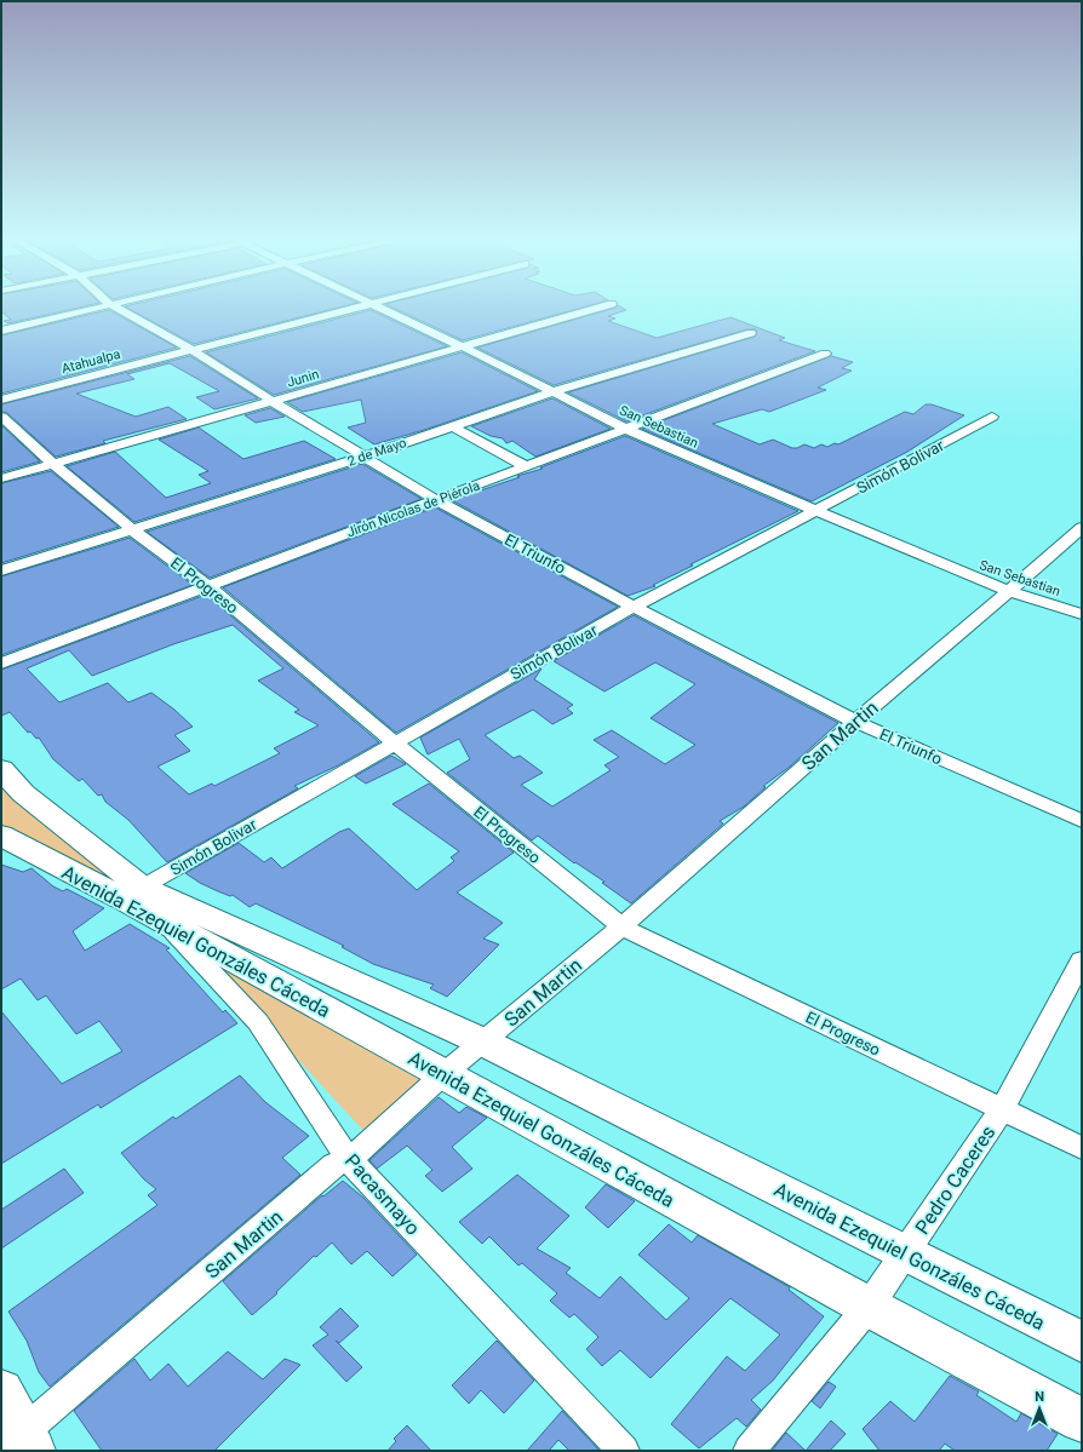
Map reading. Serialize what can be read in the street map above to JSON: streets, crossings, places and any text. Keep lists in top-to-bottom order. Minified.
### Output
{"streets":{"main road":["Avenida Ezequiel Gonzáles Cáceda"],"street":["Atahualpa","Junin","San Sebastian","2 de Mayo","Simón Bolivar","Jirón Nicolas de Piérola","El Triunfo","El Progreso","San Martin","Pedro Caceres","Pacasmayo"]},"crossings":[["Atahualpa","El Triunfo"],["Junin","San Sebastian"],["Junin","El Triunfo"],["Junin","El Progreso"],["San Sebastian","2 de Mayo"],["San Sebastian","Simón Bolivar"],["San Sebastian","Jirón Nicolas de Piérola"],["San Sebastian","San Martin"],["2 de Mayo","El Triunfo"],["2 de Mayo","El Progreso"],["Simón Bolivar","El Triunfo"],["Simón Bolivar","El Progreso"],["Simón Bolivar","Avenida Ezequiel Gonzáles Cáceda"],["Jirón Nicolas de Piérola","El Triunfo"],["Jirón Nicolas de Piérola","El Progreso"],["El Triunfo","San Martin"],["El Progreso","San Martin"],["El Progreso","Pedro Caceres"],["San Martin","Avenida Ezequiel Gonzáles Cáceda"],["San Martin","Pacasmayo"],["Avenida Ezequiel Gonzáles Cáceda","Pedro Caceres"],["Avenida Ezequiel Gonzáles Cáceda","Pacasmayo"]],"north":"top"}
